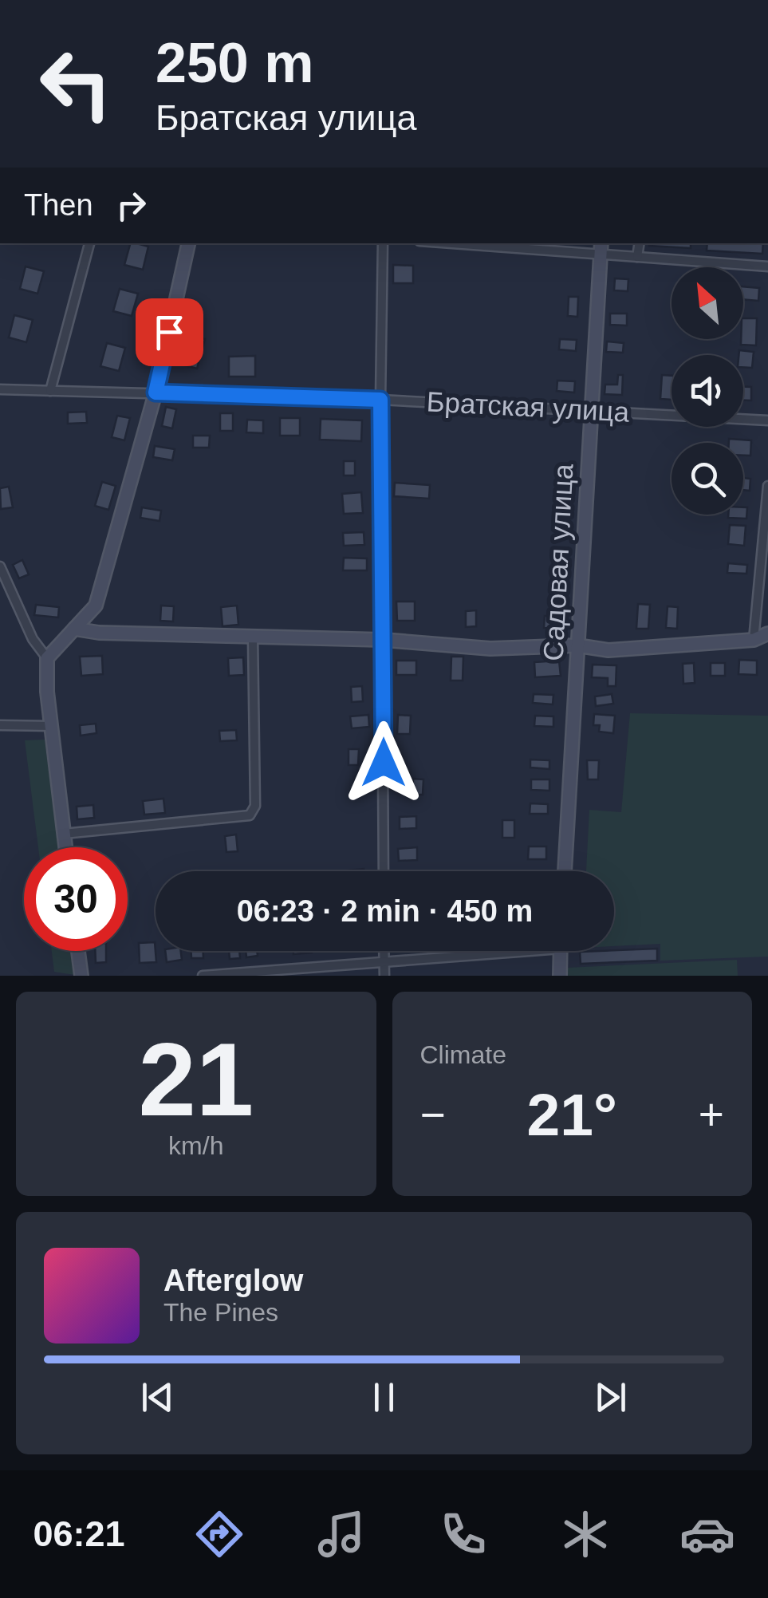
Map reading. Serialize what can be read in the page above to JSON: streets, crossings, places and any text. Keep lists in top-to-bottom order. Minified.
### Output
{"streets":{"street":["Братская улица","Садовая улица"]},"crossings":[["Братская улица","Садовая улица"]],"north":"top left","page":{"turn":["250 m","Братская улица"],"then":"Then","limit":"30","trip":"06:23 · 2 min · 450 m","tile":[["21","km/h"],"Climate"],"heat":["−","21°","+"],"song":["Afterglow","The Pines"],"tabs":"06:21"}}
